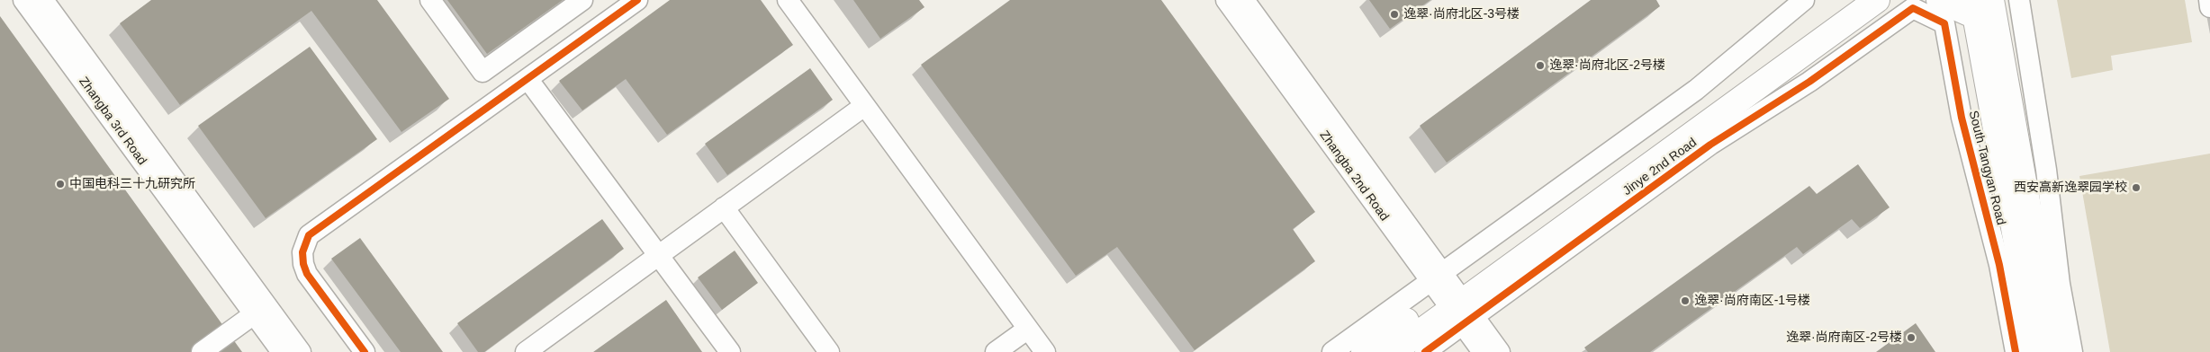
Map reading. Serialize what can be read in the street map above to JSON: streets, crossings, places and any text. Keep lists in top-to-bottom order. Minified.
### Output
{"streets":{"main road":["Jinye 2nd Road","South Tangyan Road"],"street":["Zhangba 3rd Road","Zhangba 2nd Road"]},"crossings":[["Jinye 2nd Road","South Tangyan Road"],["Jinye 2nd Road","Zhangba 2nd Road"]],"places":["逸翠·尚府北区-3号楼","逸翠·尚府北区-2号楼","中国电科三十九研究所","西安高新逸翠园学校","逸翠·尚府南区-1号楼","逸翠·尚府南区-2号楼"]}
